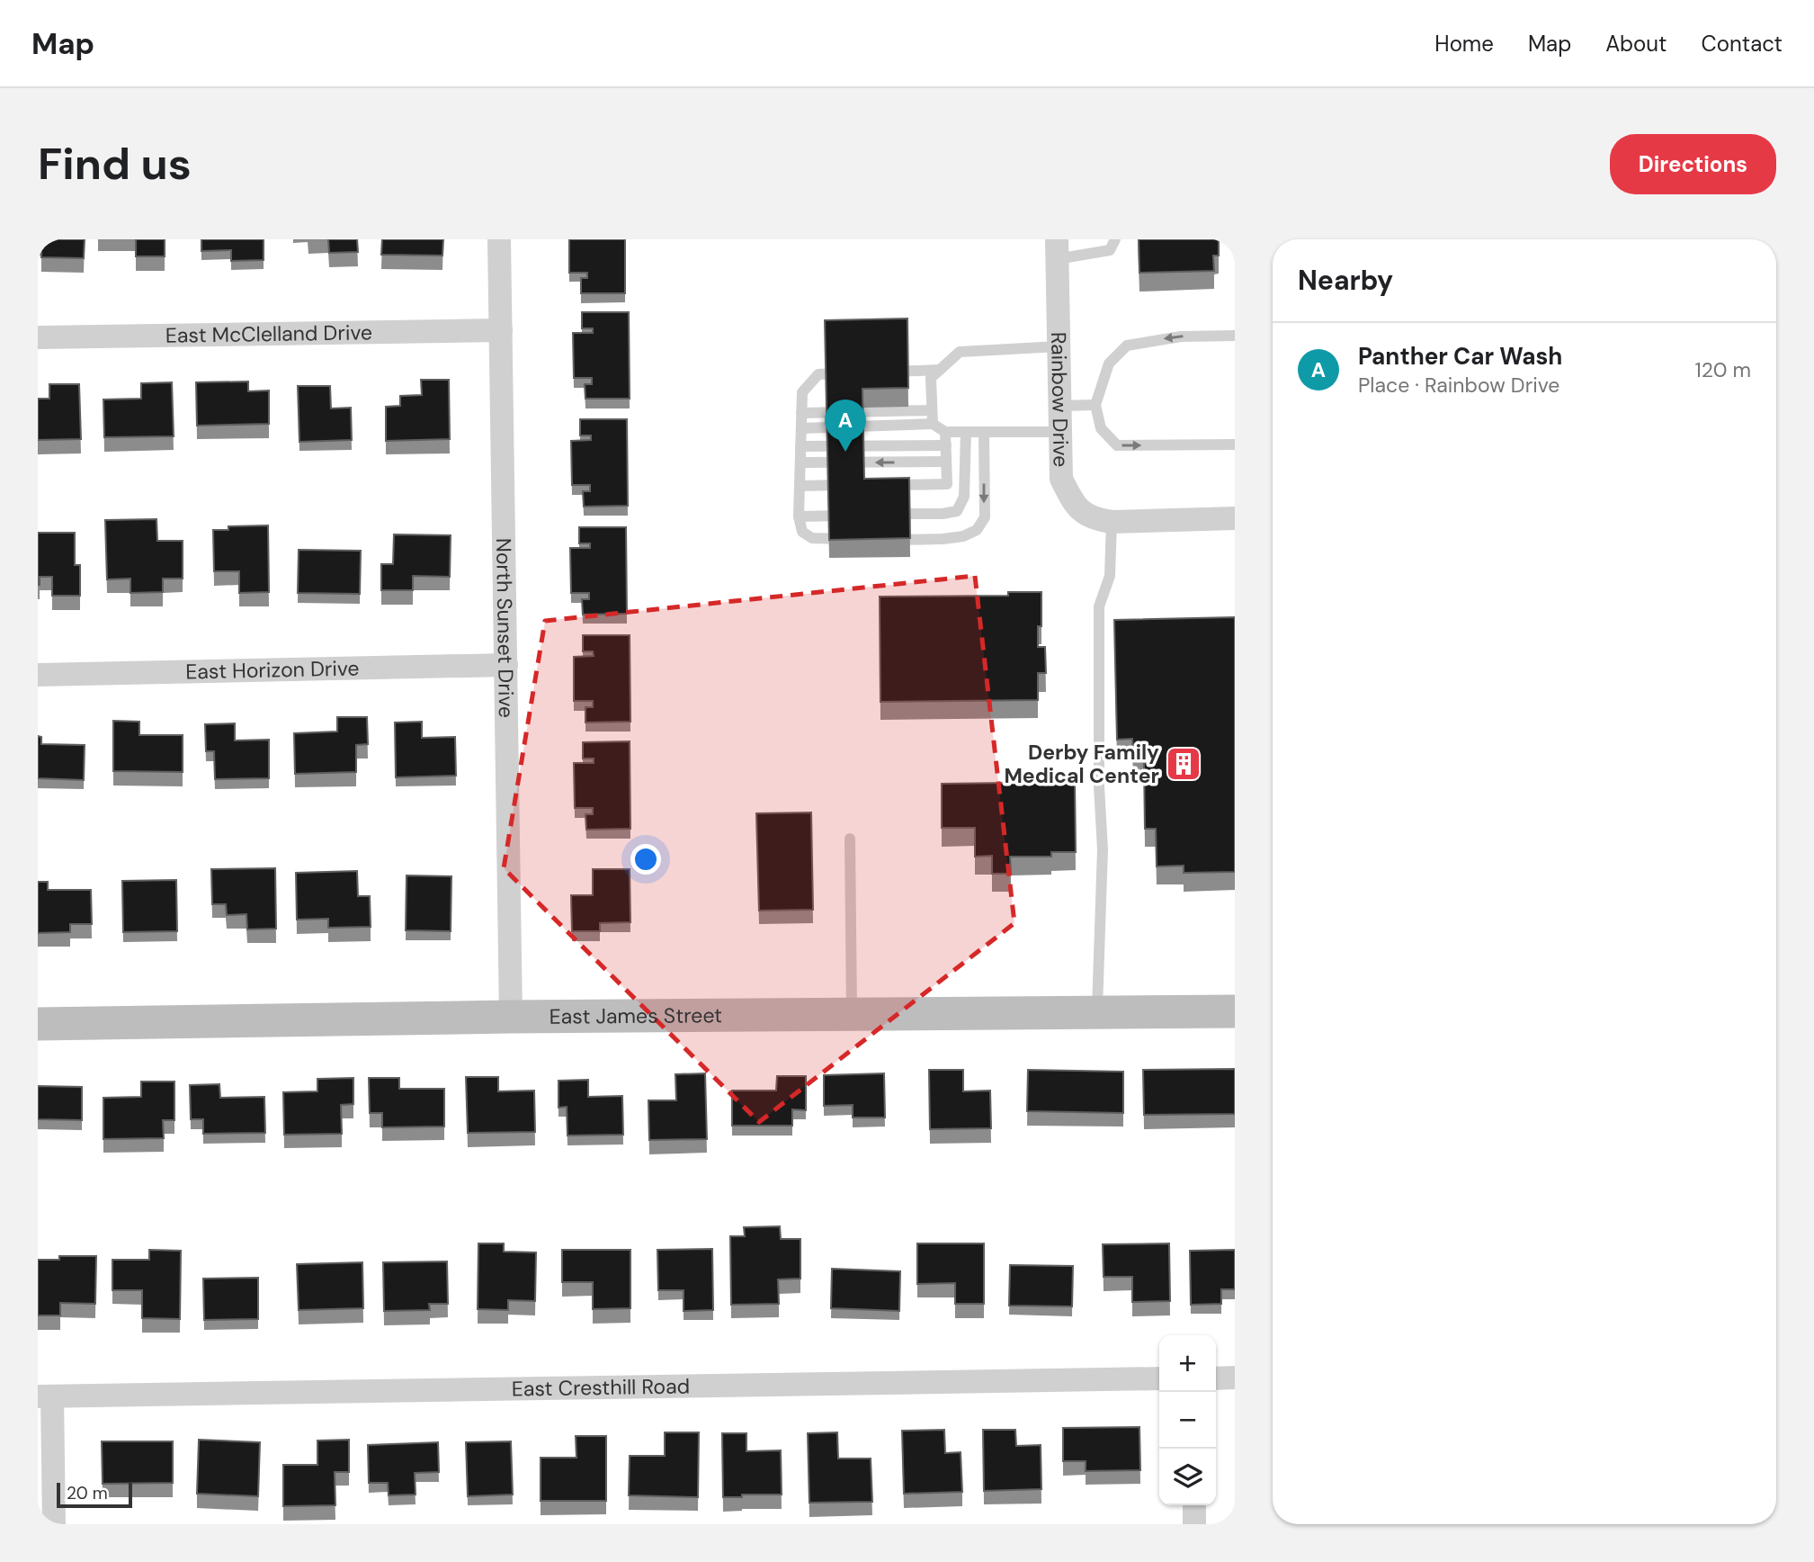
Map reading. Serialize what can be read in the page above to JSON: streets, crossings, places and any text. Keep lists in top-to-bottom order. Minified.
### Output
{"streets":{"street":["East McClelland Drive","Rainbow Drive","North Sunset Drive","East Horizon Drive","East James Street","East Cresthill Road"]},"crossings":[["East McClelland Drive","North Sunset Drive"],["North Sunset Drive","East Horizon Drive"],["North Sunset Drive","East James Street"]],"places":{"building":["Derby Family Medical Center"]},"scale_bar":"20 m","page":{"header":"Map","nav":["Home","Map","About","Contact"],"buttons":"Directions","title":"Find us","heading":"Nearby","list":[{"mark":"A","name":"Panther Car Wash","note":"Place · Rainbow Drive","value":"120 m"}],"pins":"A","map_buttons":["+","−"],"scale":"20 m"}}
